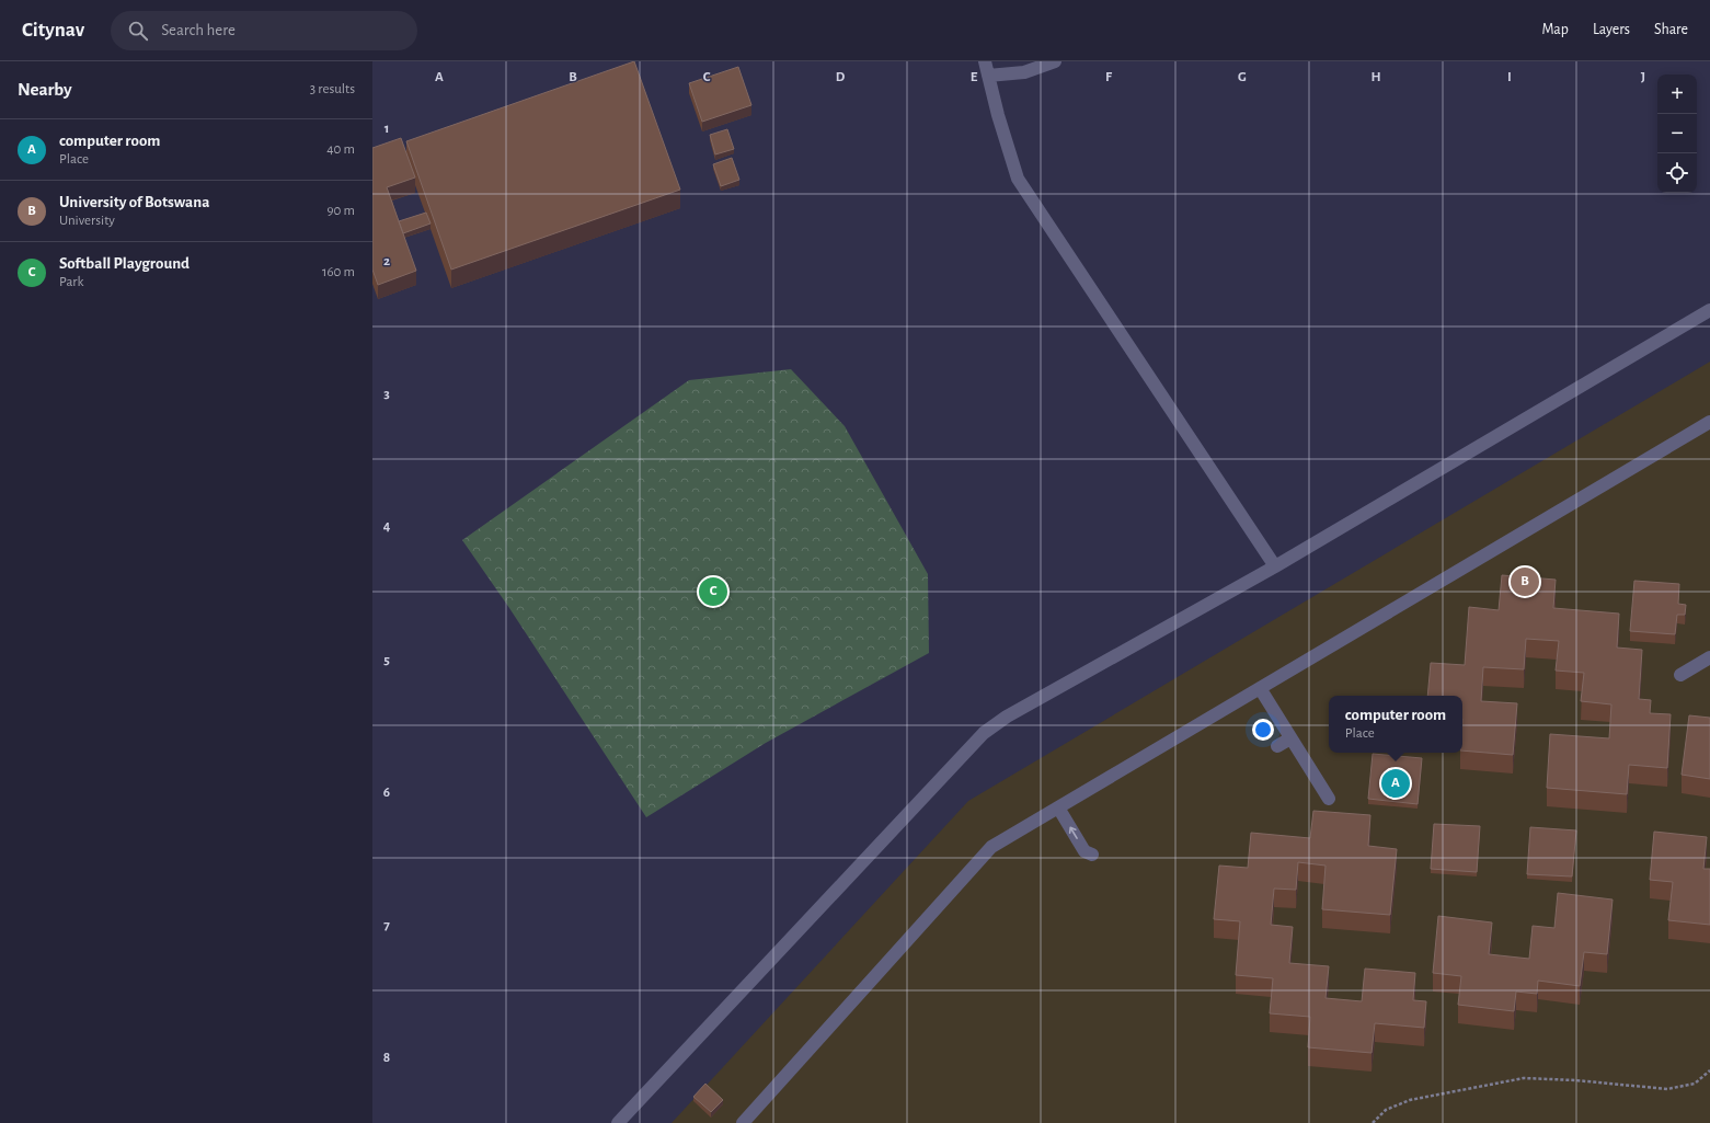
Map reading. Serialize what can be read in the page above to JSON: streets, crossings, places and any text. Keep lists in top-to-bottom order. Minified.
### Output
{"page":{"header":"Citynav","search":"Search here","nav":["Map","Layers","Share"],"heading":["Nearby","3 results"],"map_buttons":["+","−"],"list":[{"mark":"A","name":"computer room","note":"Place","value":"40 m"},{"mark":"B","name":"University of Botswana","note":"University","value":"90 m"},{"mark":"C","name":"Softball Playground","note":"Park","value":"160 m"}],"pins":["B","C","A"],"popup":["computer room","Place"]},"grid":{"columns":["A","B","C","D","E","F","G","H","I","J"],"rows":["1","2","3","4","5","6","7","8"]}}
